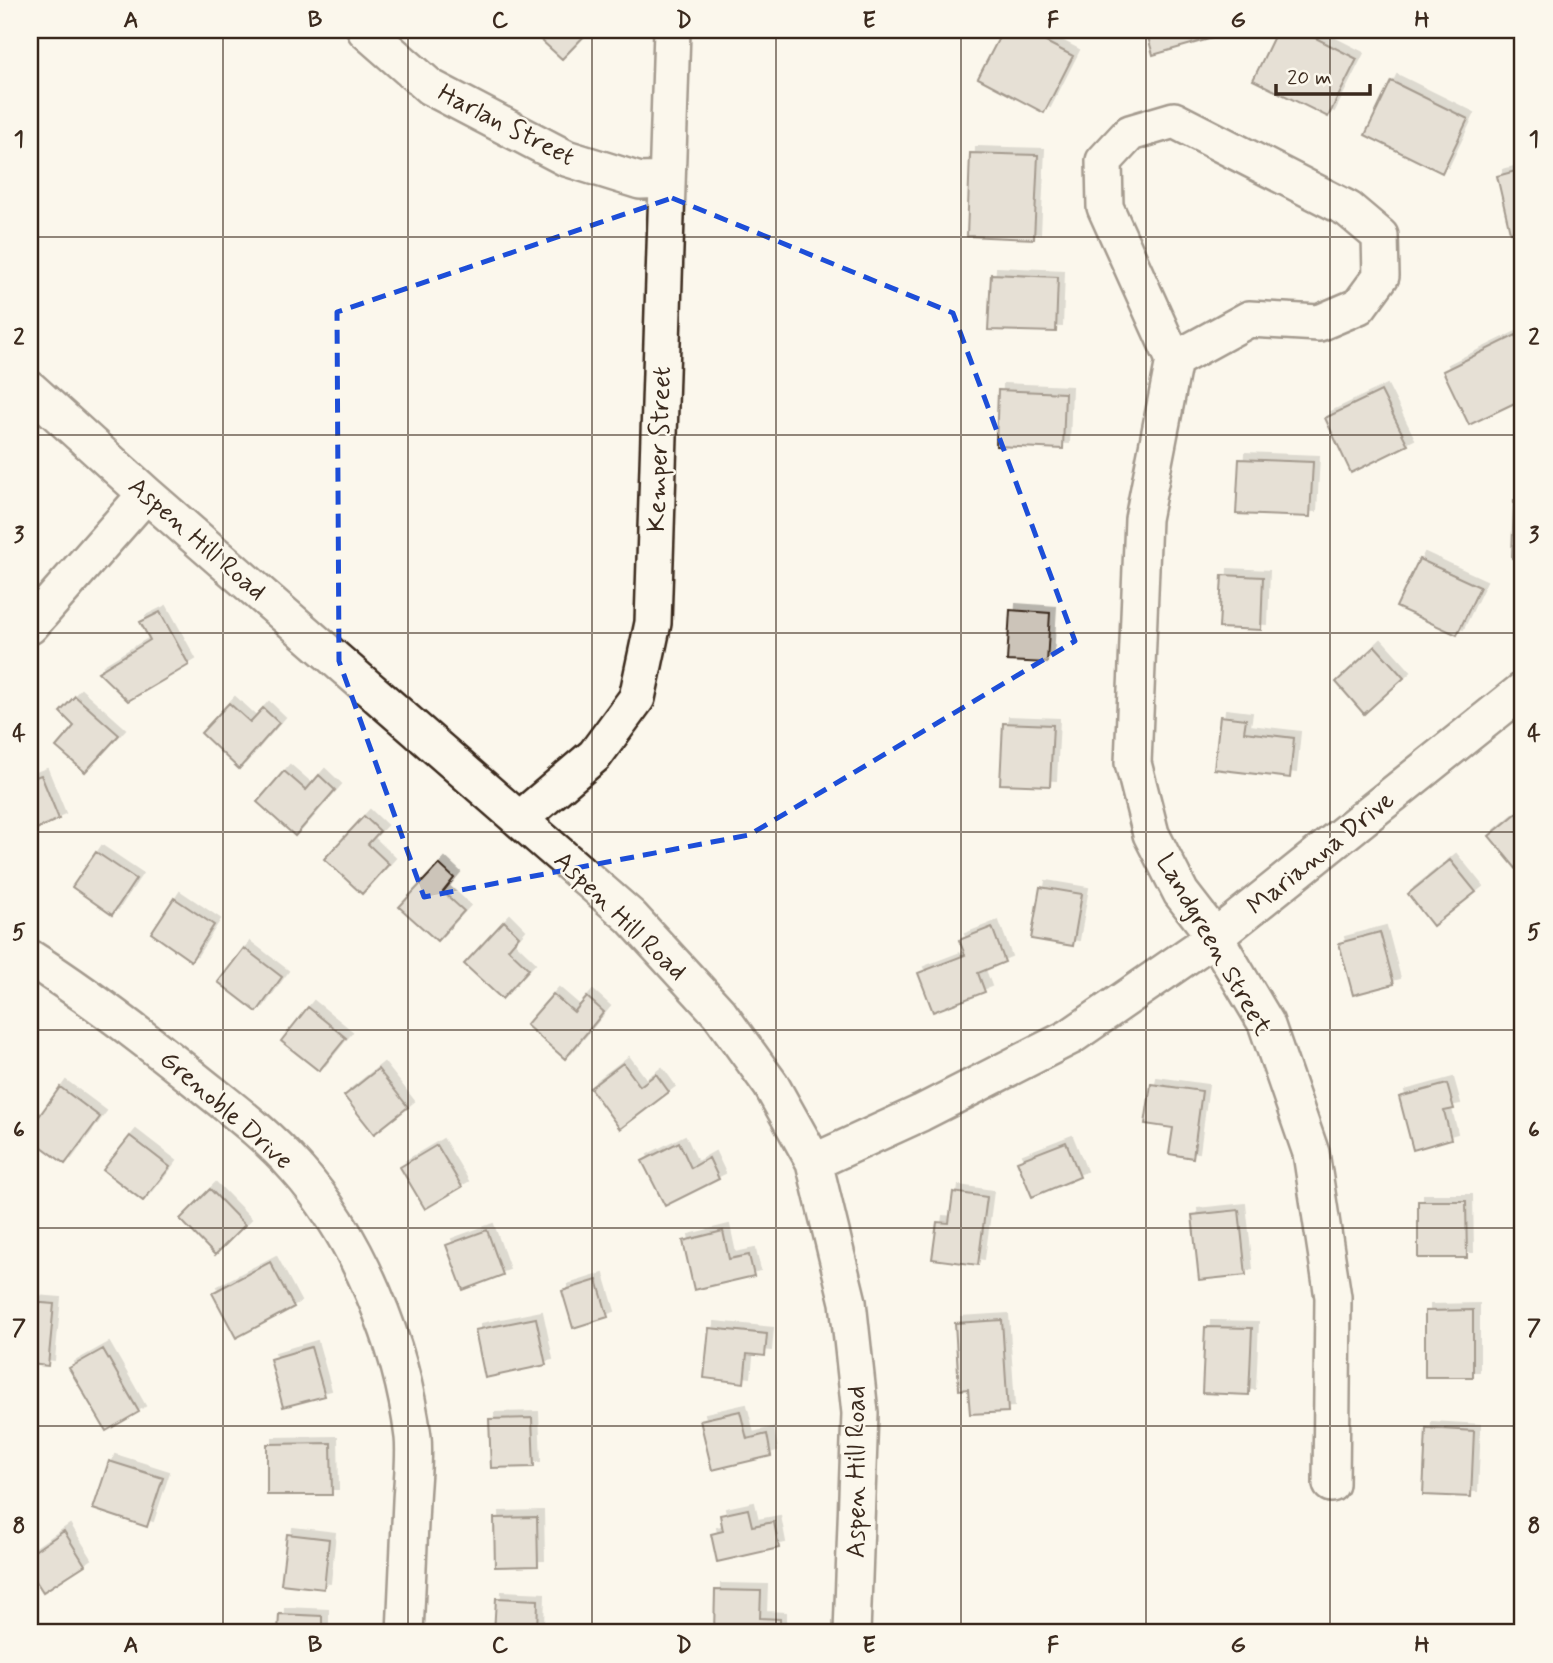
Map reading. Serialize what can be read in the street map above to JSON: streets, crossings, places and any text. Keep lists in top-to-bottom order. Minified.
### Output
{"streets":{"street":["Harlan Street","Kemper Street","Aspen Hill Road","Marianna Drive","Landgreen Street","Grenoble Drive"]},"crossings":[["Harlan Street","Kemper Street"],["Kemper Street","Aspen Hill Road"],["Aspen Hill Road","Marianna Drive"],["Marianna Drive","Landgreen Street"]],"scale_bar":"20 m","grid":{"columns":["A","B","C","D","E","F","G","H"],"rows":["1","2","3","4","5","6","7","8"]}}
